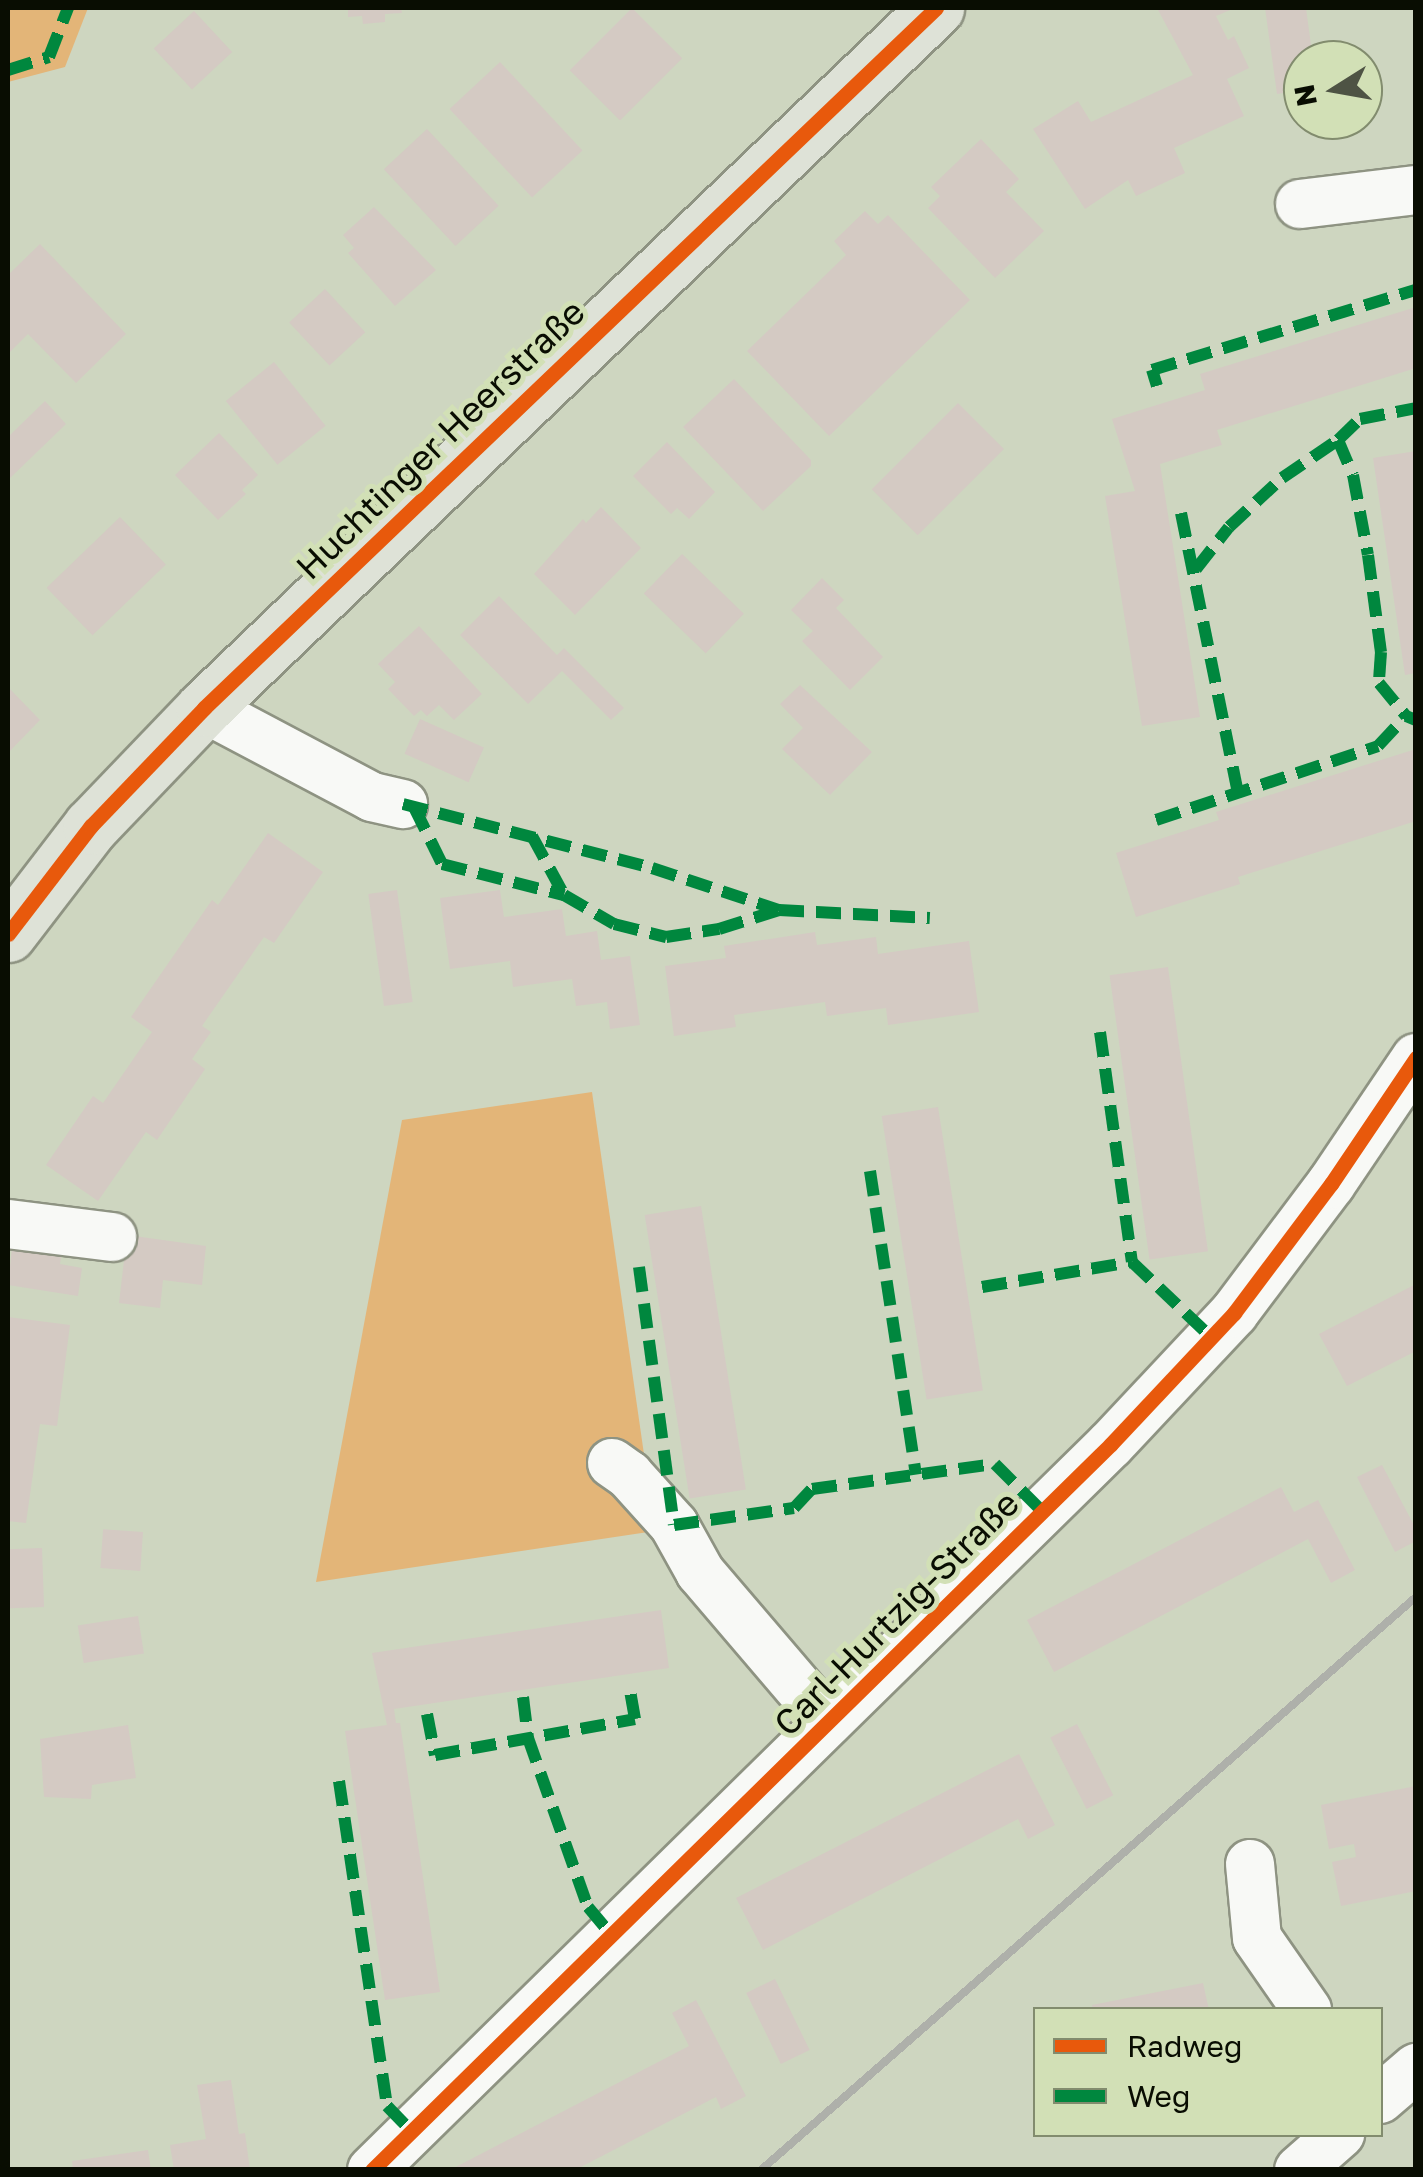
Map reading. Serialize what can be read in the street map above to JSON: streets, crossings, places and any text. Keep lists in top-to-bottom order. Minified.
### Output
{"streets":{"main road":["Huchtinger Heerstraße"],"street":["Carl-Hurtzig-Straße"]},"legend":["Radweg","Weg"],"north":"left"}
